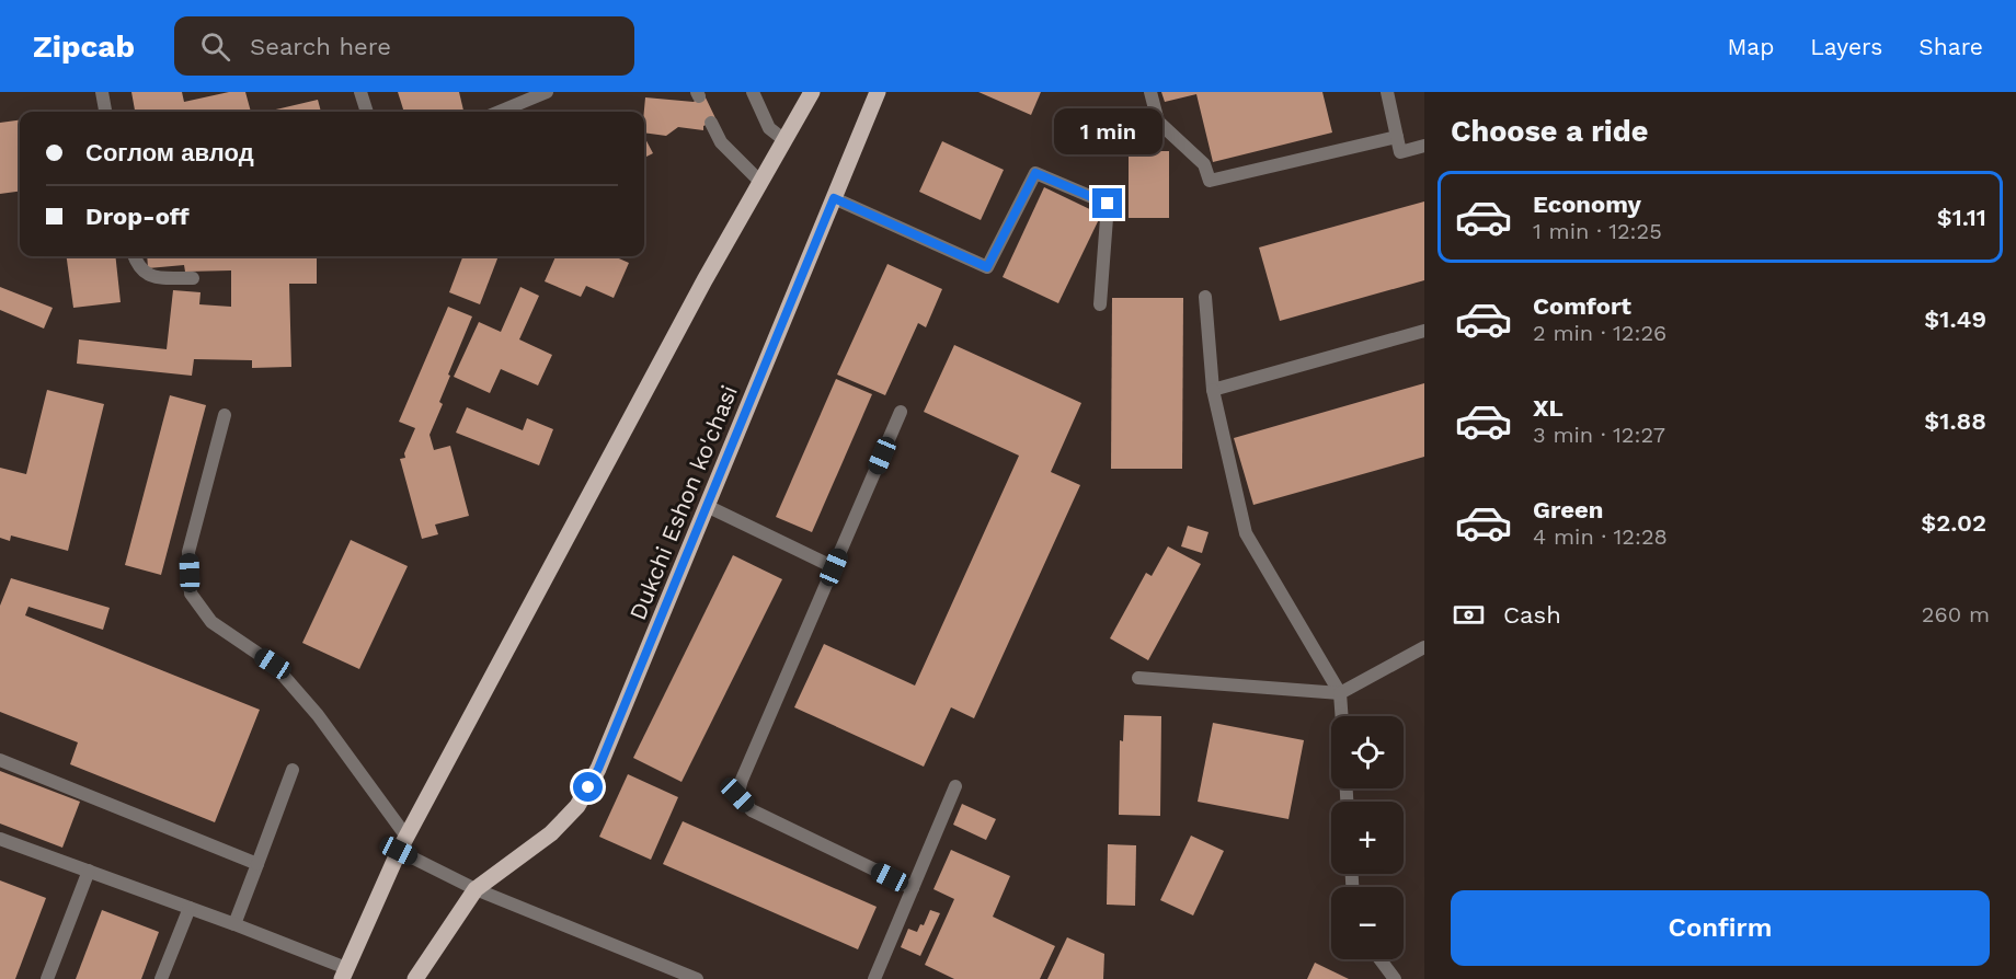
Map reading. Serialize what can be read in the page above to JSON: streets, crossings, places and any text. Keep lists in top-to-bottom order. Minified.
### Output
{"streets":{"main road":["Dukchi Eshon ko'chasi"]},"page":{"header":"Zipcab","search":"Search here","nav":["Map","Layers","Share"],"heading":"Choose a ride","bubble":"1 min","banner":["Соглом авлод","Drop-off"],"list":[{"name":"Economy","note":"1 min · 12:25","value":"$1.11"},{"name":"Comfort","note":"2 min · 12:26","value":"$1.49"},{"name":"XL","note":"3 min · 12:27","value":"$1.88"},{"name":"Green","note":"4 min · 12:28","value":"$2.02"}],"pay":["Cash","260 m"],"map_buttons":["+","−"],"buttons":"Confirm"}}
